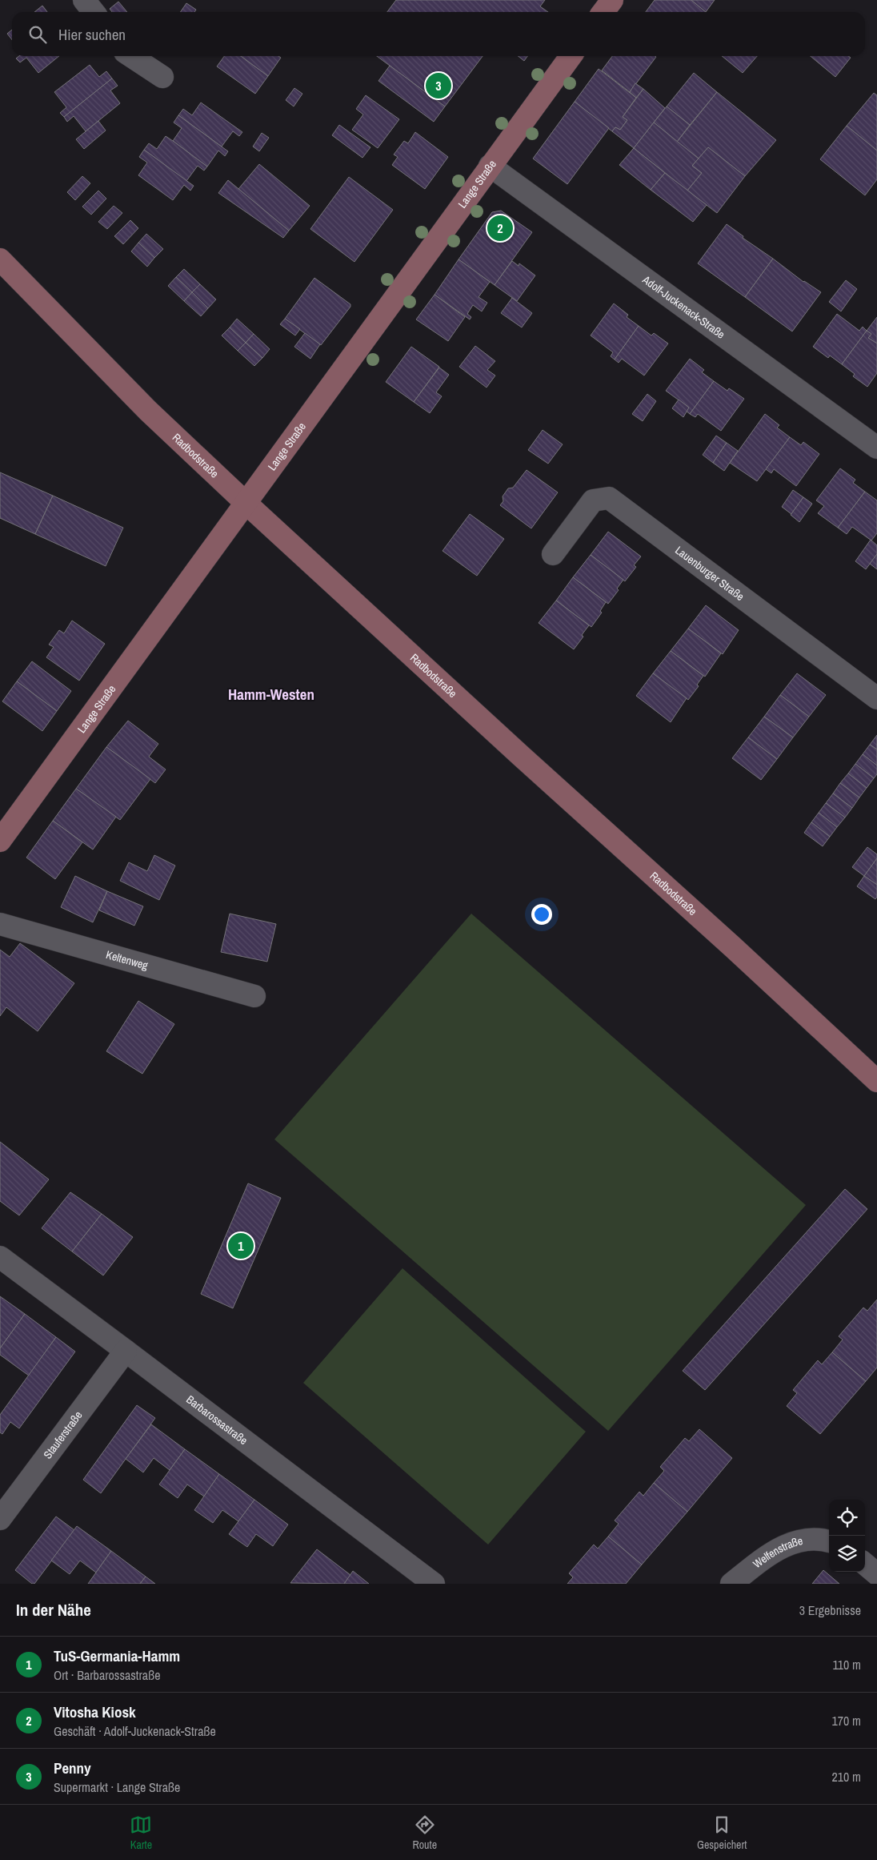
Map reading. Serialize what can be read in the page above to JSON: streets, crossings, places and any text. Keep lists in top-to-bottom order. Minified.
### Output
{"streets":{"main road":["Lange Straße","Radbodstraße"],"street":["Adolf-Juckenack-Straße","Lauenburger Straße","Keltenweg","Barbarossastraße","Stauferstraße","Welfenstraße"]},"crossings":[["Lange Straße","Adolf-Juckenack-Straße"],["Lange Straße","Radbodstraße"],["Barbarossastraße","Stauferstraße"]],"districts":["Hamm-Westen"],"page":{"search":"Hier suchen","pins":["3","2","1"],"heading":["In der Nähe","3 Ergebnisse"],"list":[{"mark":"1","name":"TuS-Germania-Hamm","note":"Ort · Barbarossastraße","value":"110 m"},{"mark":"2","name":"Vitosha Kiosk","note":"Geschäft · Adolf-Juckenack-Straße","value":"170 m"},{"mark":"3","name":"Penny","note":"Supermarkt · Lange Straße","value":"210 m"}],"nav":["Karte","Route","Gespeichert"]}}
